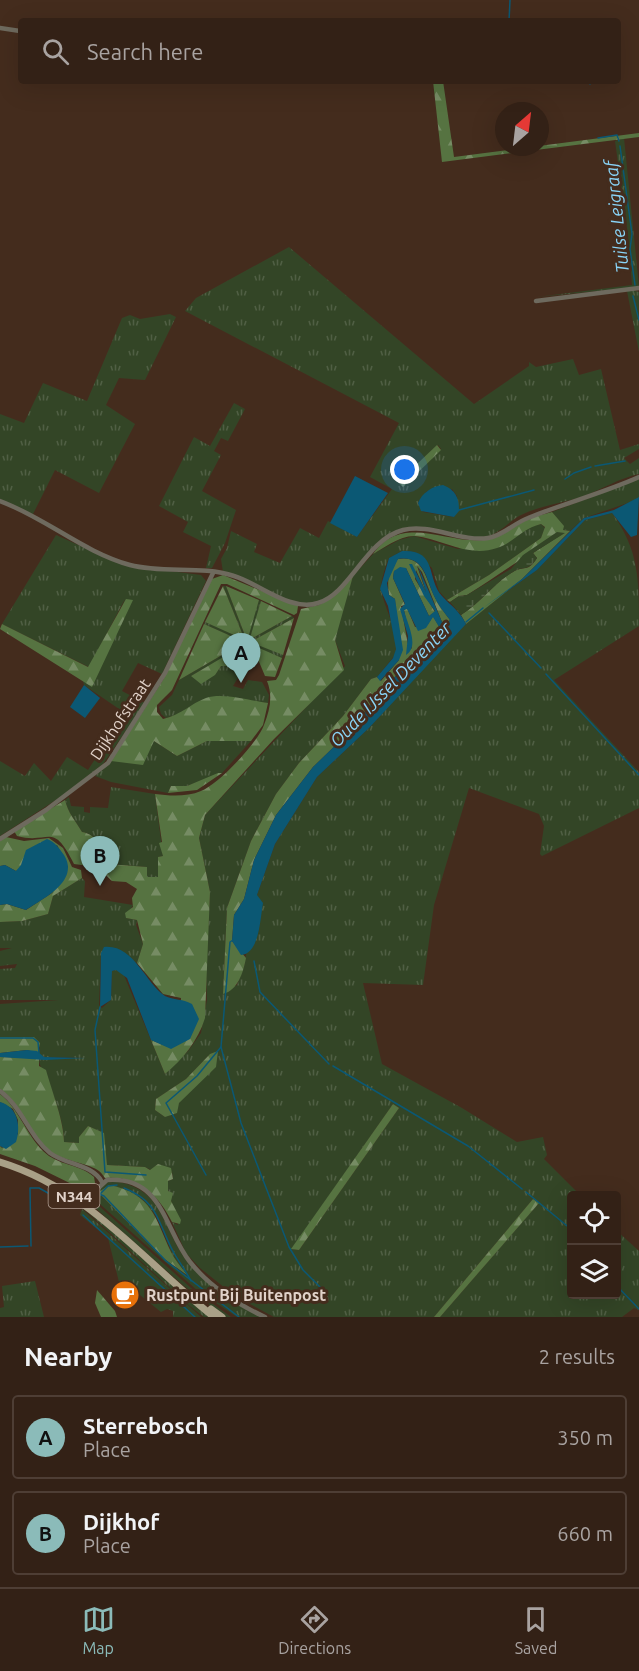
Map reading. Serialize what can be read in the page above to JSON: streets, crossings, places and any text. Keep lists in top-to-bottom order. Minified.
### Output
{"streets":{"main road":["N344"],"street":["Dijkhofstraat"]},"water":["Tuilse Leigraaf","Oude IJssel Deventer"],"places":{"cafe":["Rustpunt Bij Buitenpost"]},"north":"top right","page":{"search":"Search here","pins":["A","B"],"heading":["Nearby","2 results"],"list":[{"mark":"A","name":"Sterrebosch","note":"Place","value":"350 m"},{"mark":"B","name":"Dijkhof","note":"Place","value":"660 m"}],"nav":["Map","Directions","Saved"]}}
